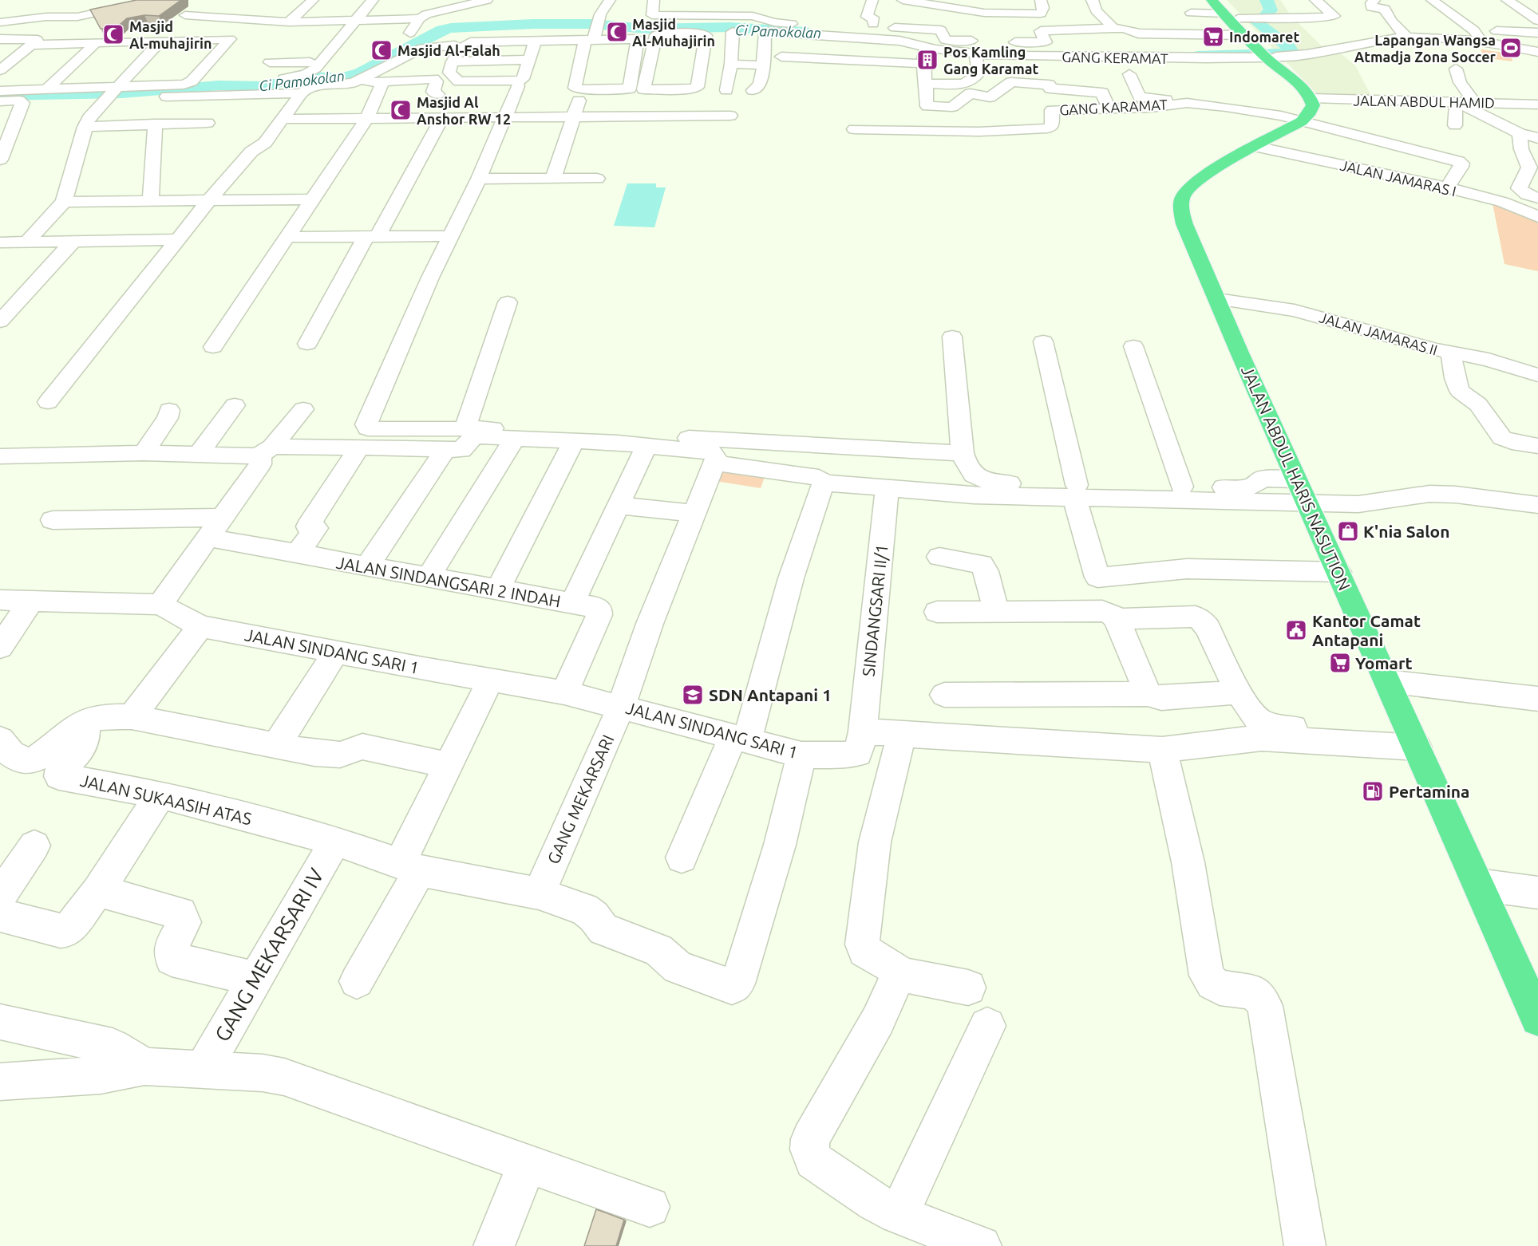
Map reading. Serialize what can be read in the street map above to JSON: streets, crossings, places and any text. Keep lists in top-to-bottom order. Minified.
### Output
{"streets":{"highway":["JALAN ABDUL HARIS NASUTION"],"street":["GANG KERAMAT","JALAN ABDUL HAMID","GANG KARAMAT","JALAN JAMARAS I","JALAN JAMARAS II","JALAN SINDANGSARI 2 INDAH","SINDANGSARI II/1","JALAN SINDANG SARI 1","JALAN SUKAASIH ATAS","GANG MEKARSARI","GANG MEKARSARI IV"]},"crossings":[["GANG KARAMAT","JALAN JAMARAS I"],["GANG KARAMAT","JALAN ABDUL HARIS NASUTION"],["JALAN JAMARAS I","JALAN ABDUL HARIS NASUTION"],["JALAN JAMARAS II","JALAN ABDUL HARIS NASUTION"],["JALAN SINDANGSARI 2 INDAH","JALAN SINDANG SARI 1"],["SINDANGSARI II/1","JALAN SINDANG SARI 1"],["JALAN SINDANG SARI 1","JALAN SUKAASIH ATAS"],["JALAN SINDANG SARI 1","GANG MEKARSARI"],["JALAN SUKAASIH ATAS","GANG MEKARSARI"],["JALAN SUKAASIH ATAS","GANG MEKARSARI IV"]],"water":["Ci Pamokolan"],"places":{"mosque":["Masjid Al-Muhajirin","Masjid Al-muhajirin","Masjid Al-Falah","Masjid Al Anshor RW 12"],"supermarket":["Indomaret","Yomart"],"sports":["Lapangan Wangsa Atmadja Zona Soccer"],"building":["Pos Kamling Gang Karamat"],"shop":["K'nia Salon"],"public building":["Kantor Camat Antapani"],"school or university":["SDN Antapani 1"],"fuel station":["Pertamina"]}}
